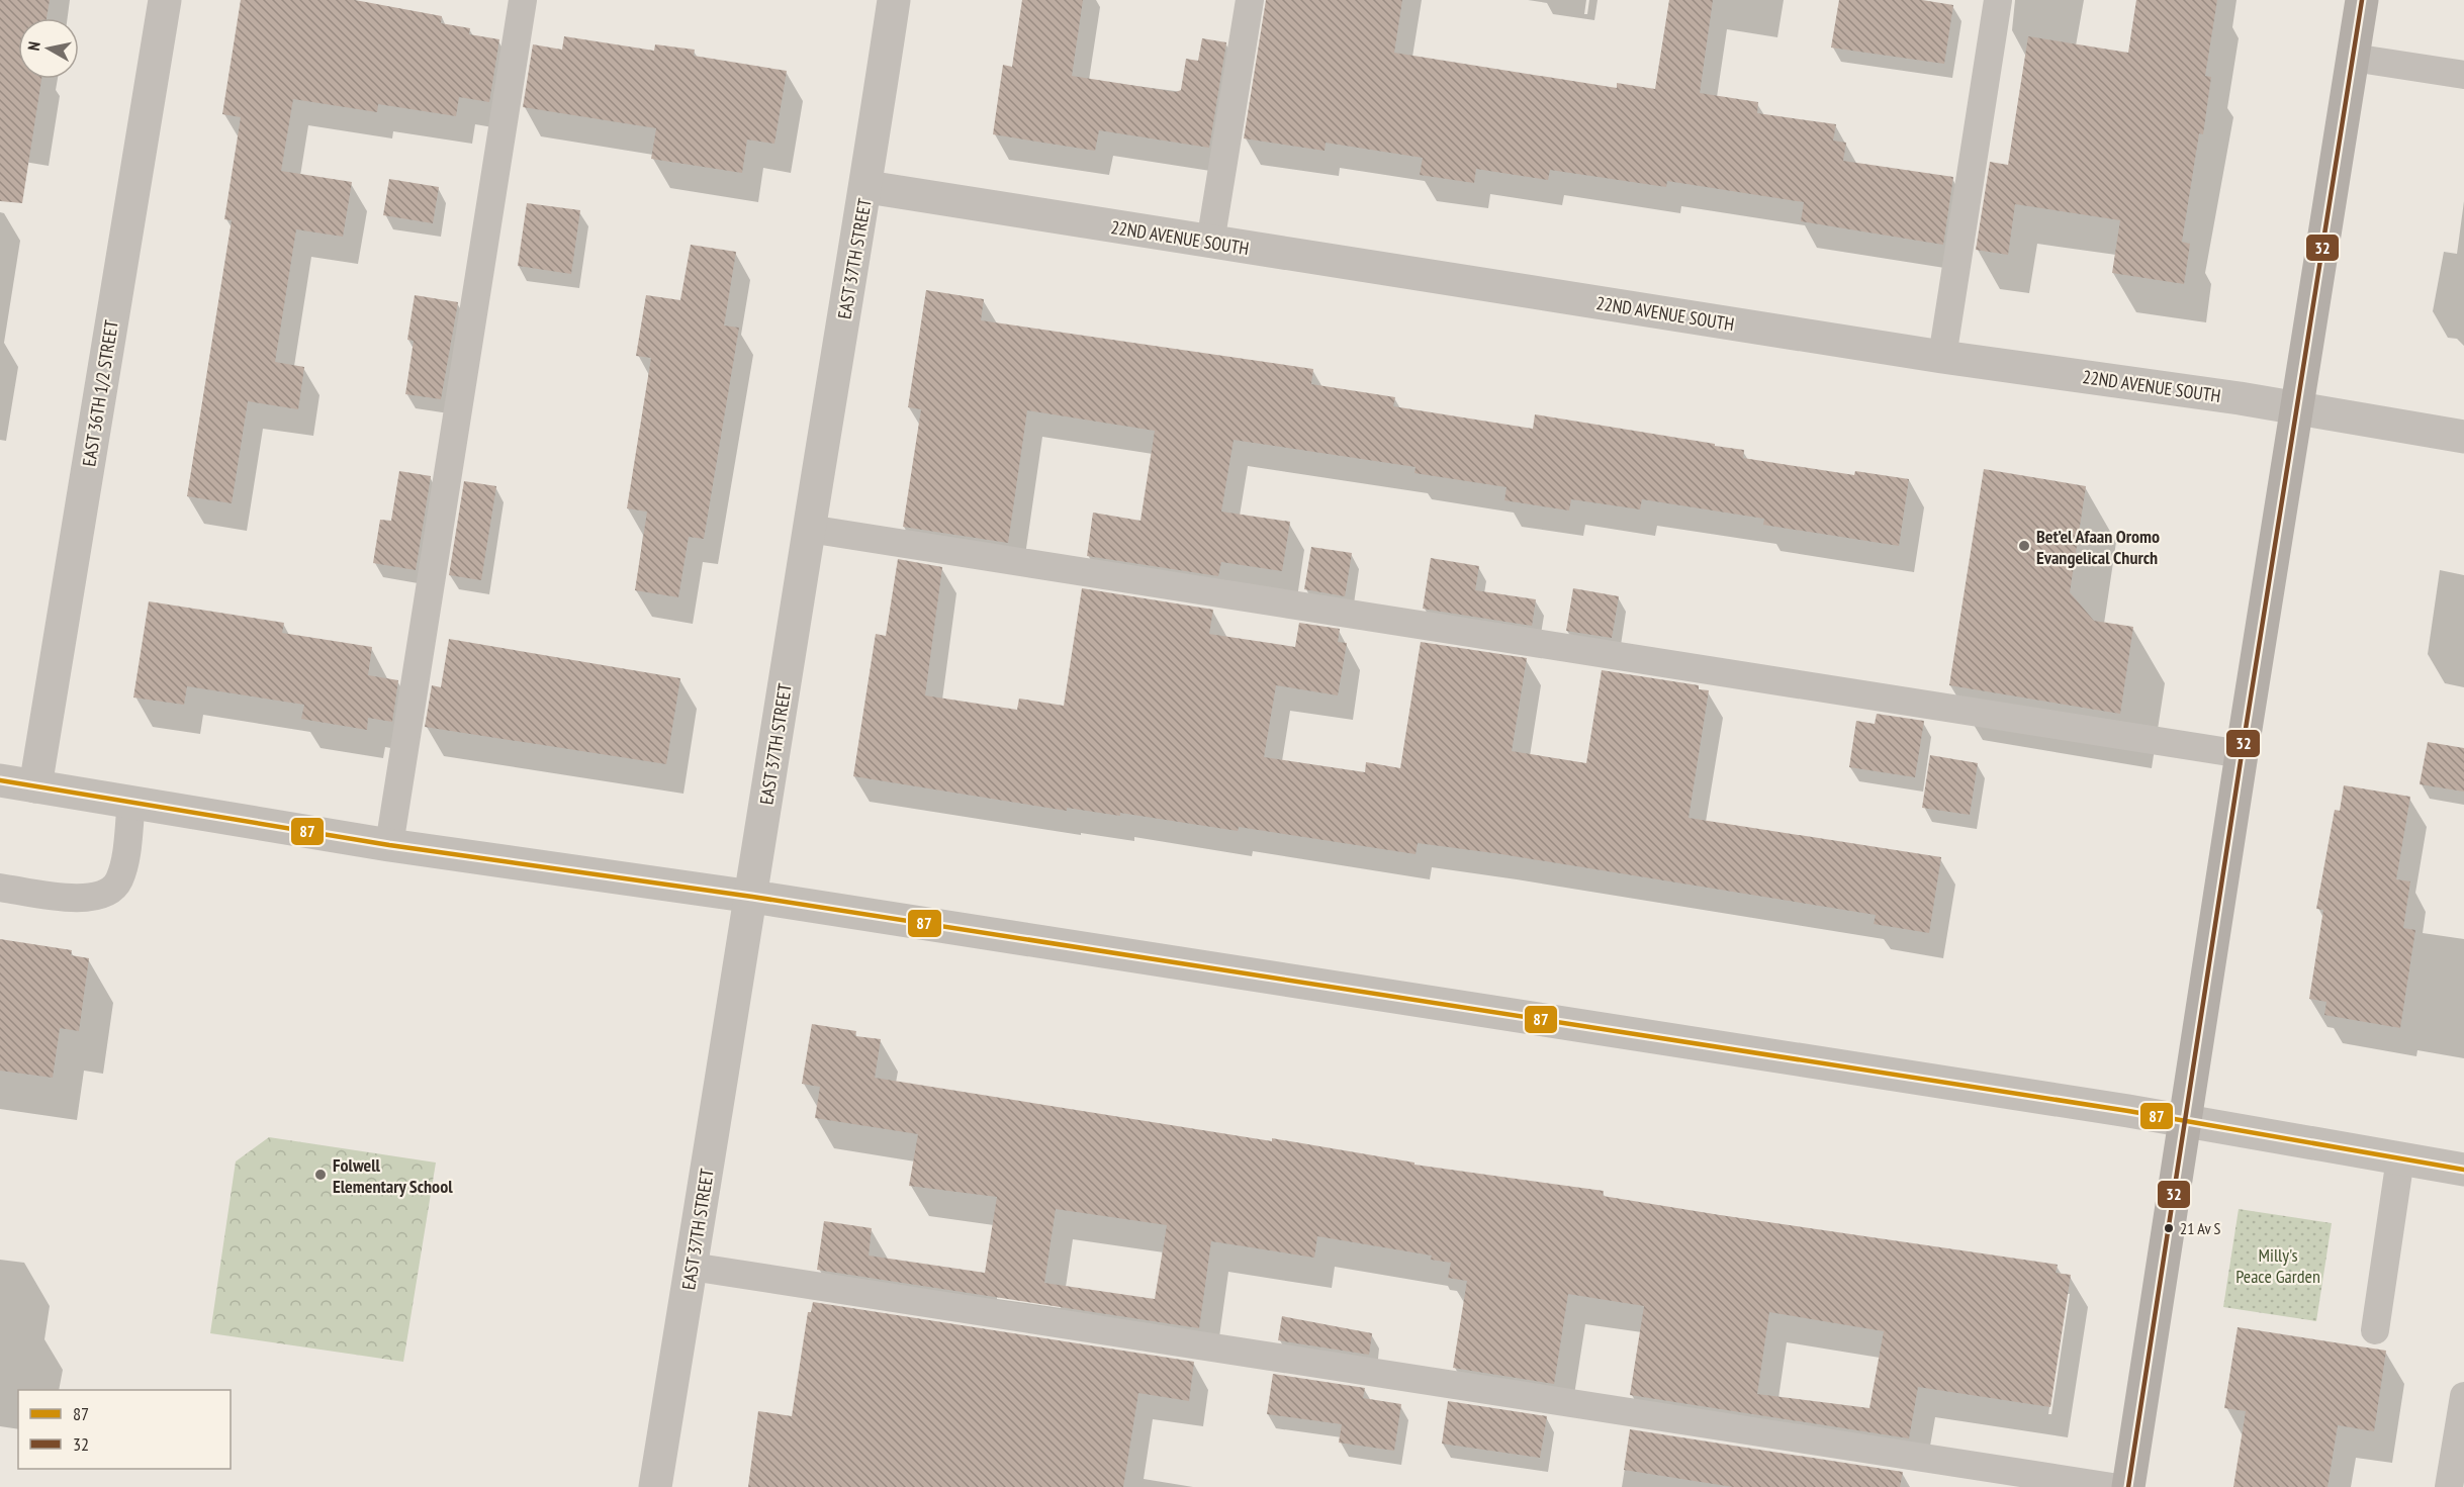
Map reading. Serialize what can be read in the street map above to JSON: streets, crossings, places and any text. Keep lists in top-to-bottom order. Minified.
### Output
{"streets":{"street":["22ND AVENUE SOUTH","EAST 37TH STREET","EAST 36TH 1/2 STREET"]},"crossings":[["22ND AVENUE SOUTH","EAST 37TH STREET"]],"parks":["Milly's Peace Garden"],"places":["Bet’el Afaan Oromo Evangelical Church","Folwell Elementary School","21 Av S"],"lines":["transit line 32","transit line 87"],"legend":["87","32"],"north":"left"}
